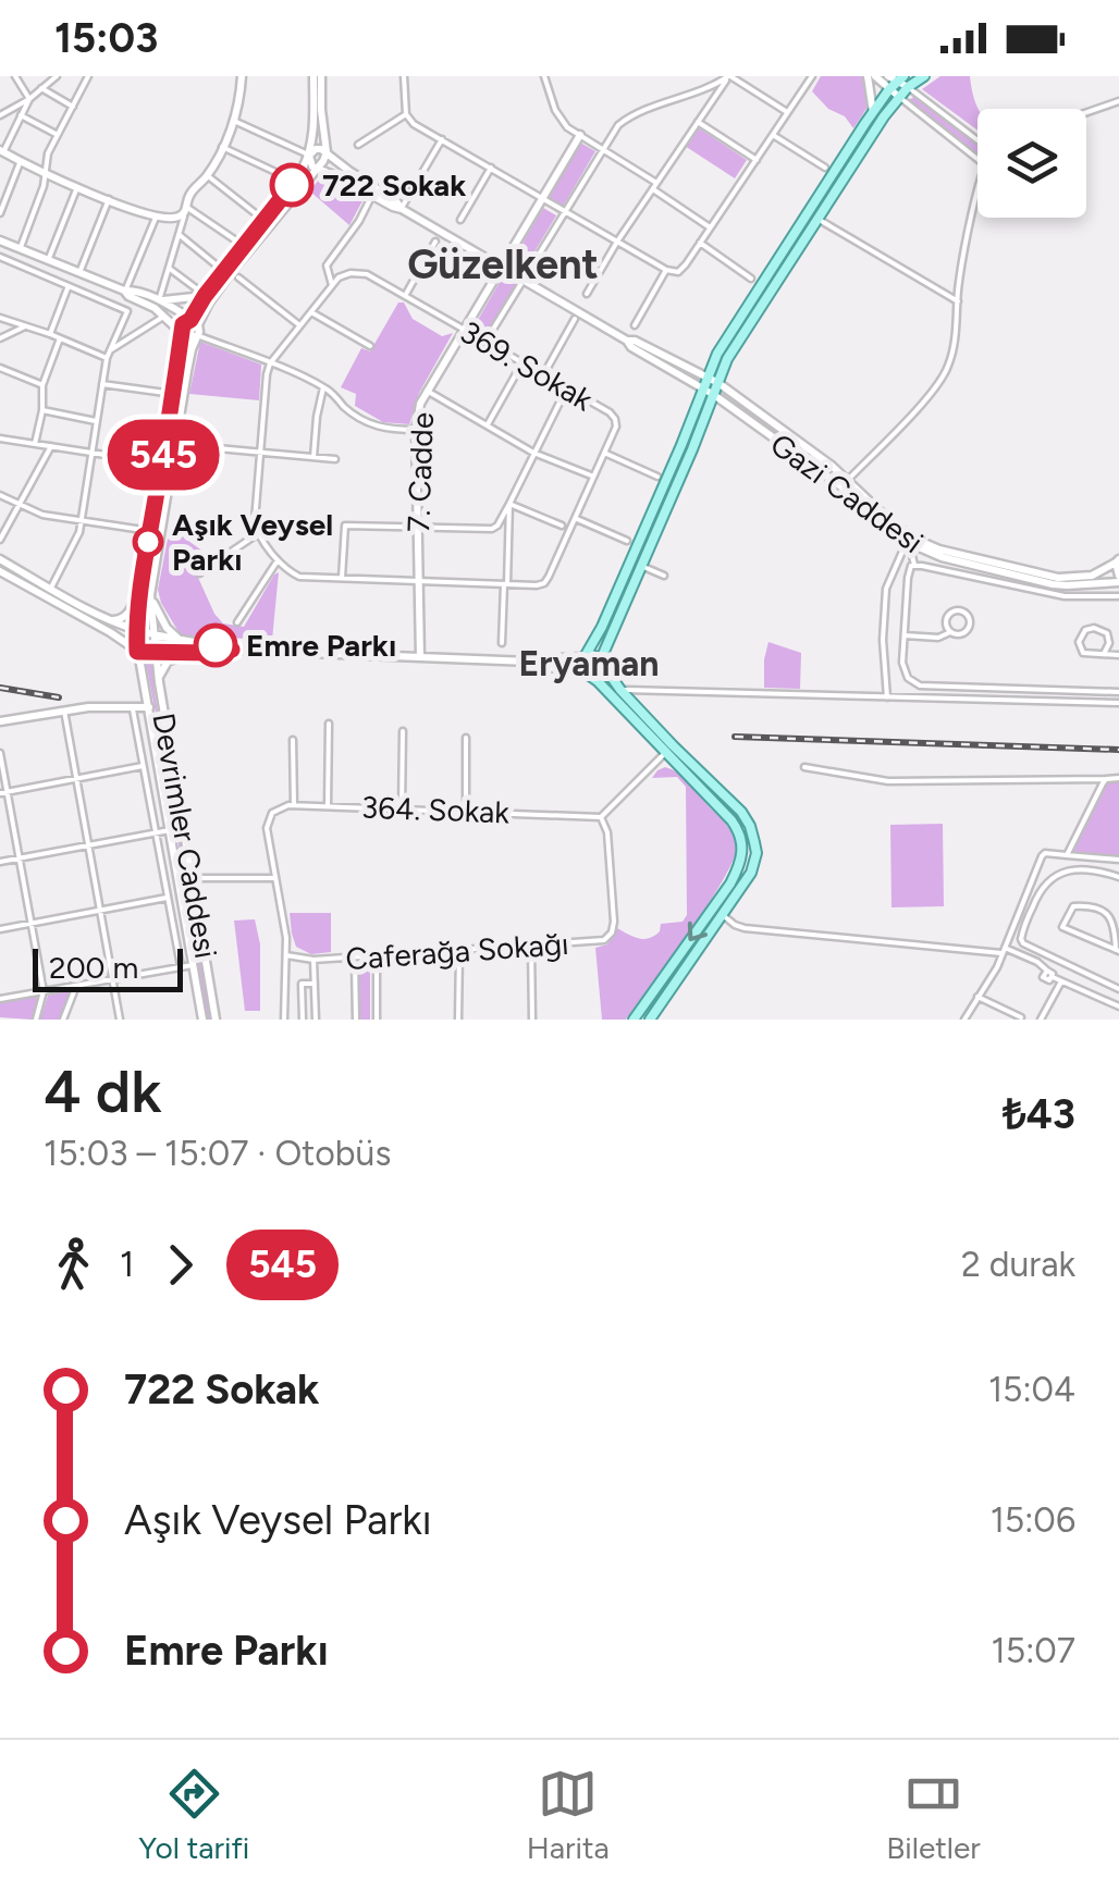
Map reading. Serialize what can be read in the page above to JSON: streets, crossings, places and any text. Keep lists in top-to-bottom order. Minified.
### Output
{"streets":{"main road":["7. Cadde","Gazi Caddesi","Devrimler Caddesi"],"street":["369. Sokak","364. Sokak","Caferağa Sokağı"]},"crossings":[["369. Sokak","7. Cadde"],["364. Sokak","Caferağa Sokağı"]],"districts":["Güzelkent","Eryaman"],"places":["722 Sokak","Aşık Veysel Parkı","Emre Parkı"],"lines":["bus line 545"],"scale_bar":"200 m","page":{"status":"15:03","on_map":"545","scale":"200 m","heading":["4 dk","15:03 – 15:07 · Otobüs","₺43"],"legs":["1","545","2 durak"],"list":[{"name":"722 Sokak","value":"15:04"},{"name":"Aşık Veysel Parkı","value":"15:06"},{"name":"Emre Parkı","value":"15:07"}],"tabs":["Yol tarifi","Harita","Biletler"]}}
